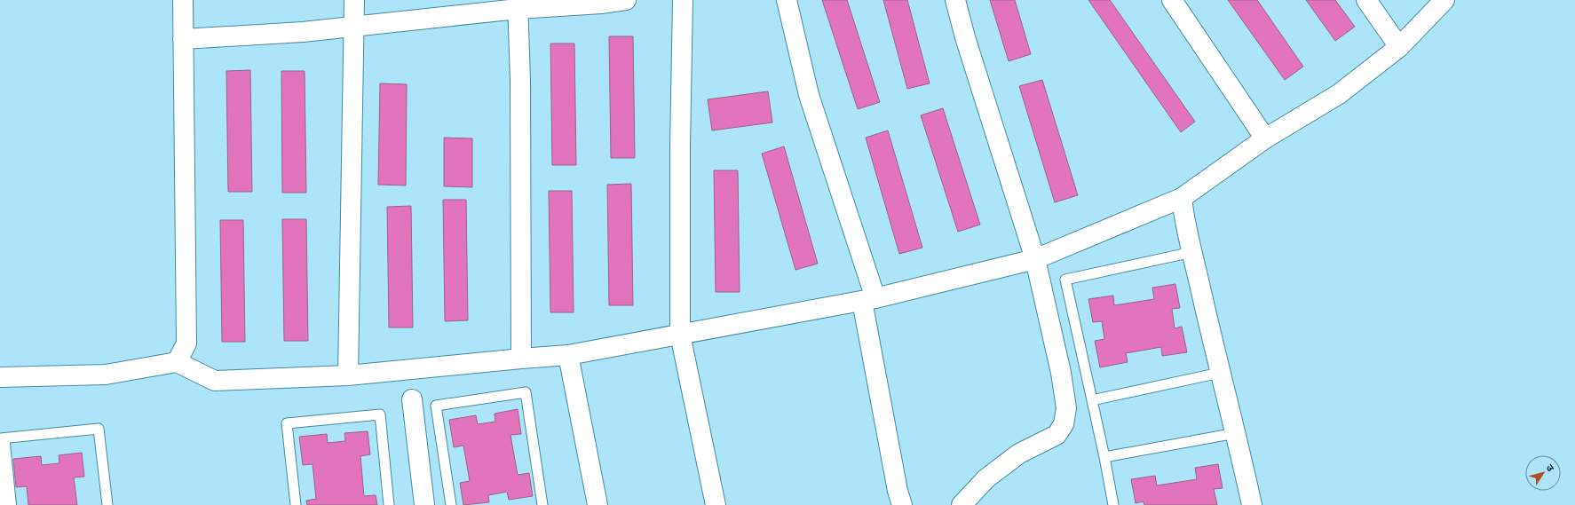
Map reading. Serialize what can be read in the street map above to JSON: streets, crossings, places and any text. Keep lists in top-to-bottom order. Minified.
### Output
{"north":"top right"}
